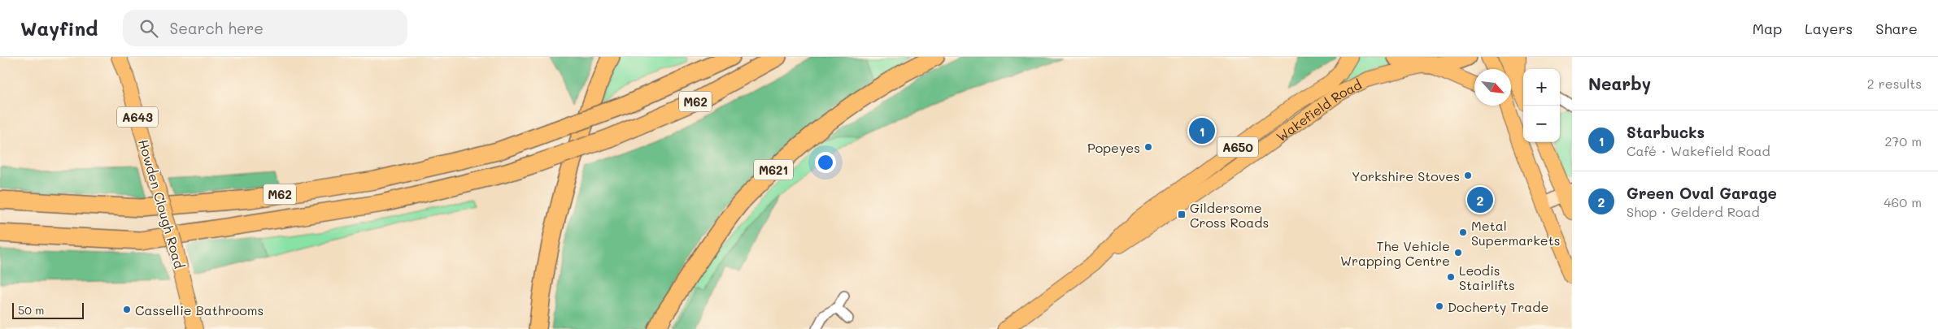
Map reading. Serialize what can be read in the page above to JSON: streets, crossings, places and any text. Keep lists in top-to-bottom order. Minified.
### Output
{"streets":{"highway":["M62","M621"],"main road":["Wakefield Road","A643","A650","Howden Clough Road"]},"places":{"other":["Popeyes","Yorkshire Stoves","Metal Supermarkets","The Vehicle Wrapping Centre","Leodis Stairlifts","Docherty Trade","Cassellie Bathrooms"],"transit":["Gildersome Cross Roads"]},"scale_bar":"50 m","north":"bottom right","page":{"header":"Wayfind","search":"Search here","nav":["Map","Layers","Share"],"heading":["Nearby","2 results"],"map_buttons":["+","−"],"list":[{"mark":"1","name":"Starbucks","note":"Café · Wakefield Road","value":"270 m"},{"mark":"2","name":"Green Oval Garage","note":"Shop · Gelderd Road","value":"460 m"}],"pins":["1","2"],"scale":"50 m"}}
